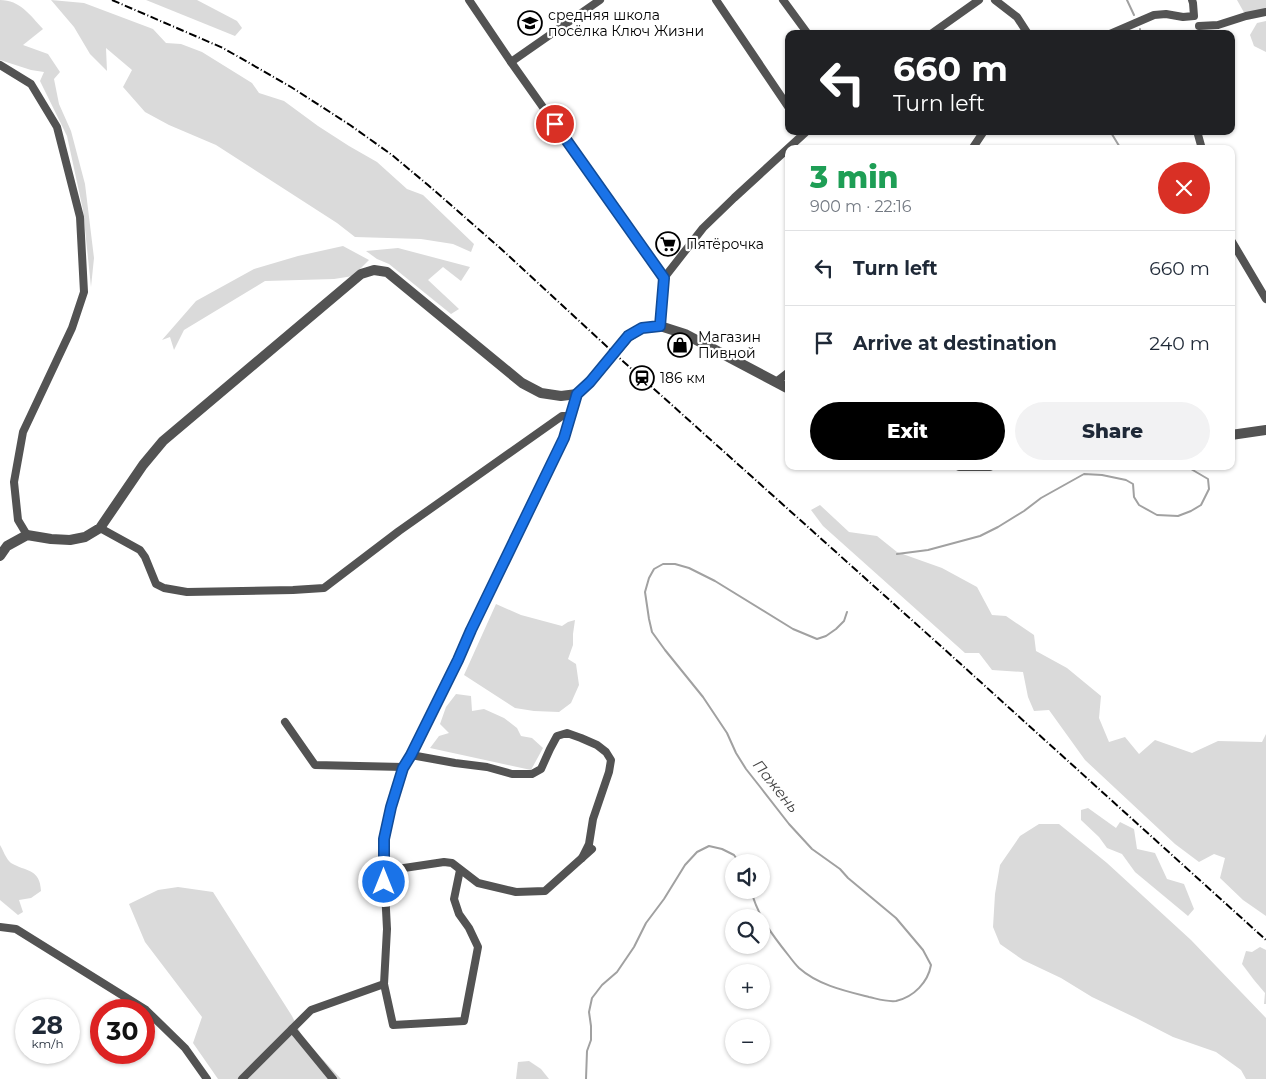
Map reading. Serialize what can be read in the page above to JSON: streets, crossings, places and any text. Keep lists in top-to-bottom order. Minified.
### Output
{"water":["Пажень"],"places":{"school or university":["средняя школа посёлка Ключ Жизни"],"supermarket":["Пятёрочка"],"shop":["Магазин Пивной"],"station":["186 км"]},"page":{"turn":["660 m","Turn left"],"heading":["3 min","900 m · 22:16"],"list":[{"name":"Turn left","value":"660 m"},{"name":"Arrive at destination","value":"240 m"}],"buttons":["Exit","Share"],"map_buttons":["+","−"],"speed":"28 km/h","limit":"30"}}
